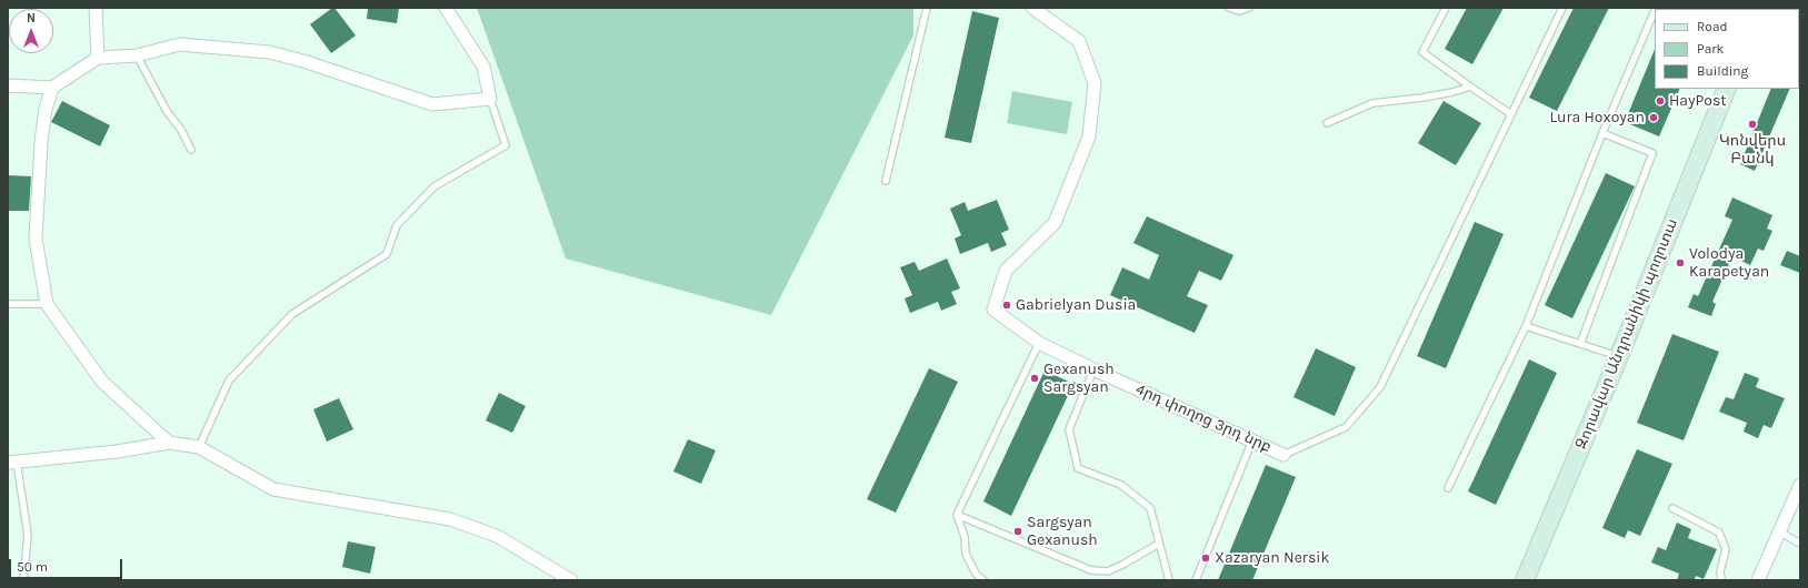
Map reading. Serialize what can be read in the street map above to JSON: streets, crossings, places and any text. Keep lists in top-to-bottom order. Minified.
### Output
{"streets":{"main road":["Զորավար Անդրանիկի պողոտա"],"street":["4րդ փողոց 3րդ նրբ"]},"places":["HayPost","Lura Hoxoyan","Կոնվերս Բանկ","Volodya Karapetyan","Gabrielyan Dusia","Gexanush Sargsyan","Sargsyan Gexanush","Xazaryan Nersik"],"legend":["Road","Park","Building"],"scale_bar":"50 m","north":"top"}
